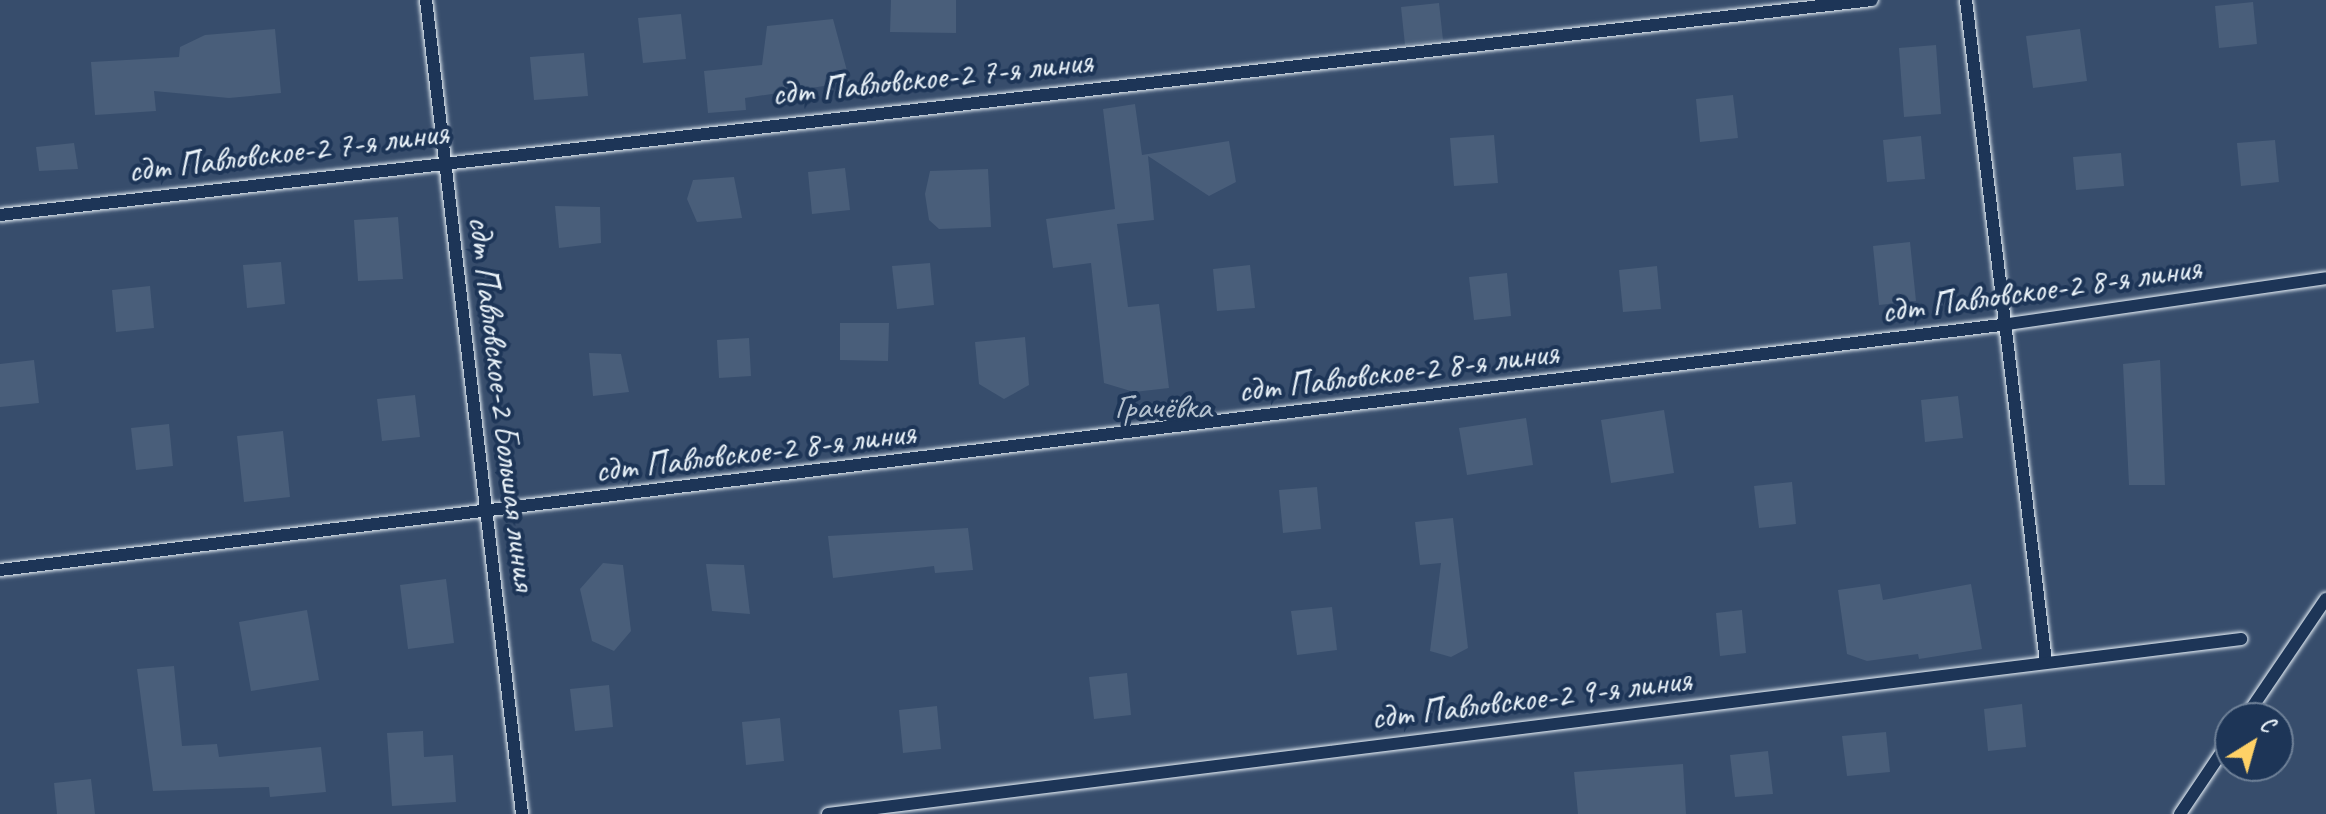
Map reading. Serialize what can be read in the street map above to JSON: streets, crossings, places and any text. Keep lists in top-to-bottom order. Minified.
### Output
{"streets":{"lane":["сдт Павловское-2 7-я линия","сдт Павловское-2 8-я линия","сдт Павловское-2 Большая линия","сдт Павловское-2 9-я линия"]},"crossings":[["сдт Павловское-2 7-я линия","сдт Павловское-2 Большая линия"],["сдт Павловское-2 8-я линия","сдт Павловское-2 Большая линия"]],"parks":["Грачёвка"],"north":"top right"}
